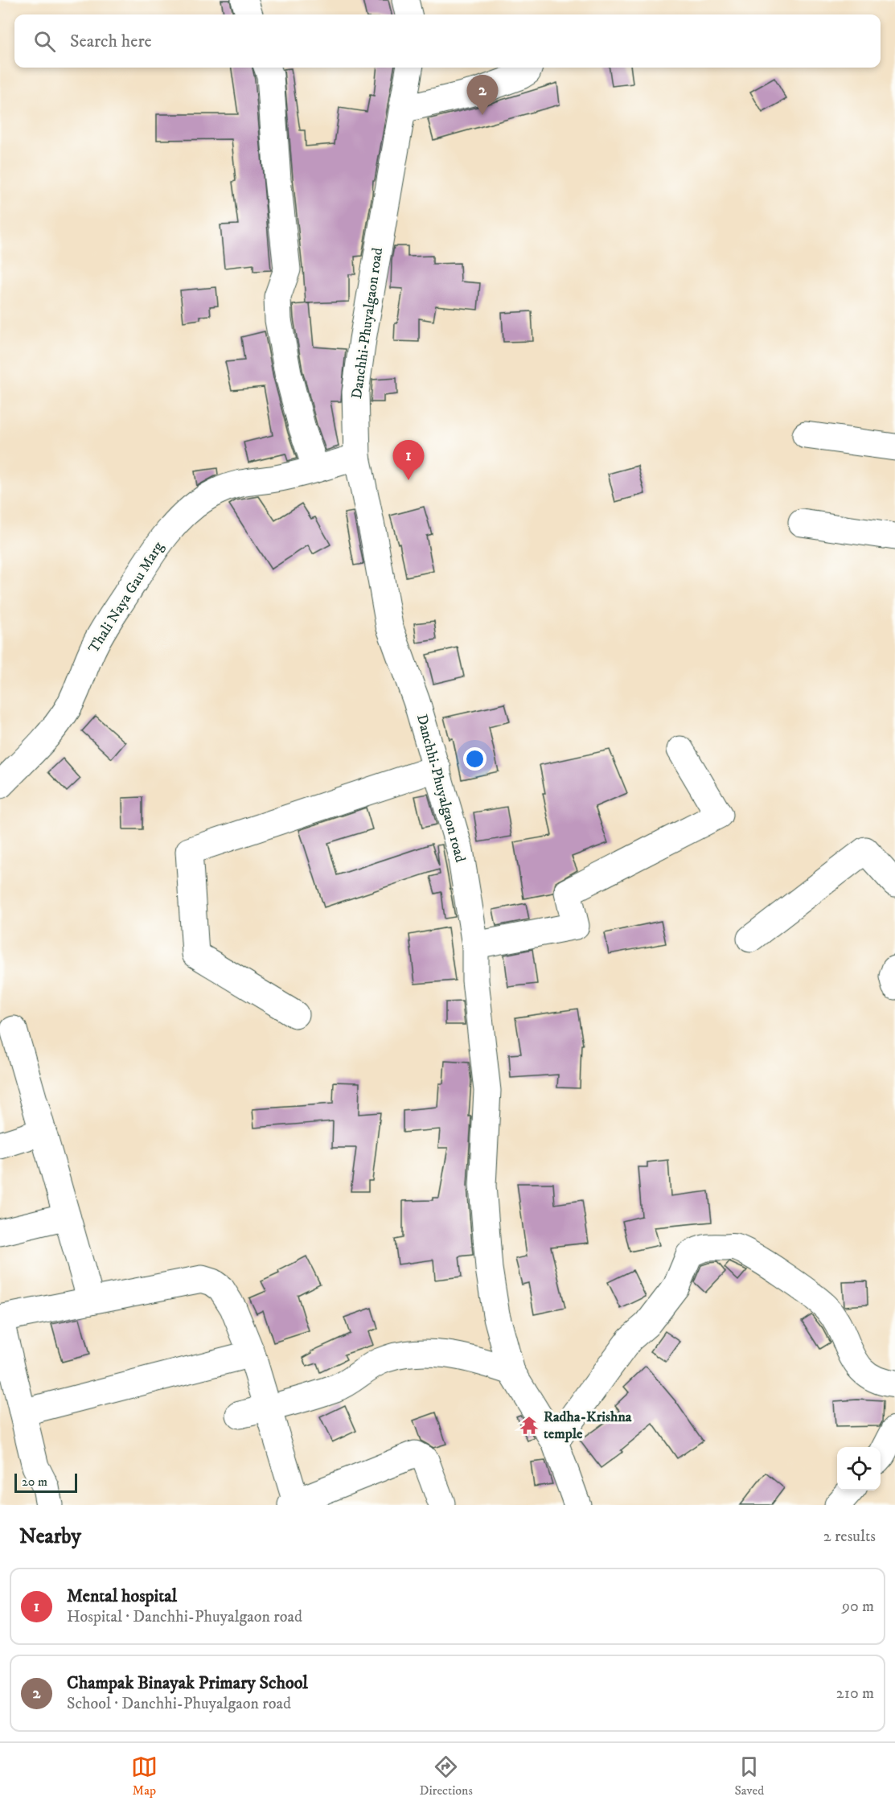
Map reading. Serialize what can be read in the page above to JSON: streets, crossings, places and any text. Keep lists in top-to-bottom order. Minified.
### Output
{"streets":{"street":["Danchhi-Phuyalgaon road","Thali Naya Gau Marg"]},"crossings":[["Danchhi-Phuyalgaon road","Thali Naya Gau Marg"]],"places":{"temple":["Radha-Krishna temple"]},"scale_bar":"20 m","page":{"search":"Search here","pins":["2","1"],"scale":"20 m","heading":["Nearby","2 results"],"list":[{"mark":"1","name":"Mental hospital","note":"Hospital · Danchhi-Phuyalgaon road","value":"90 m"},{"mark":"2","name":"Champak Binayak Primary School","note":"School · Danchhi-Phuyalgaon road","value":"210 m"}],"nav":["Map","Directions","Saved"]}}
